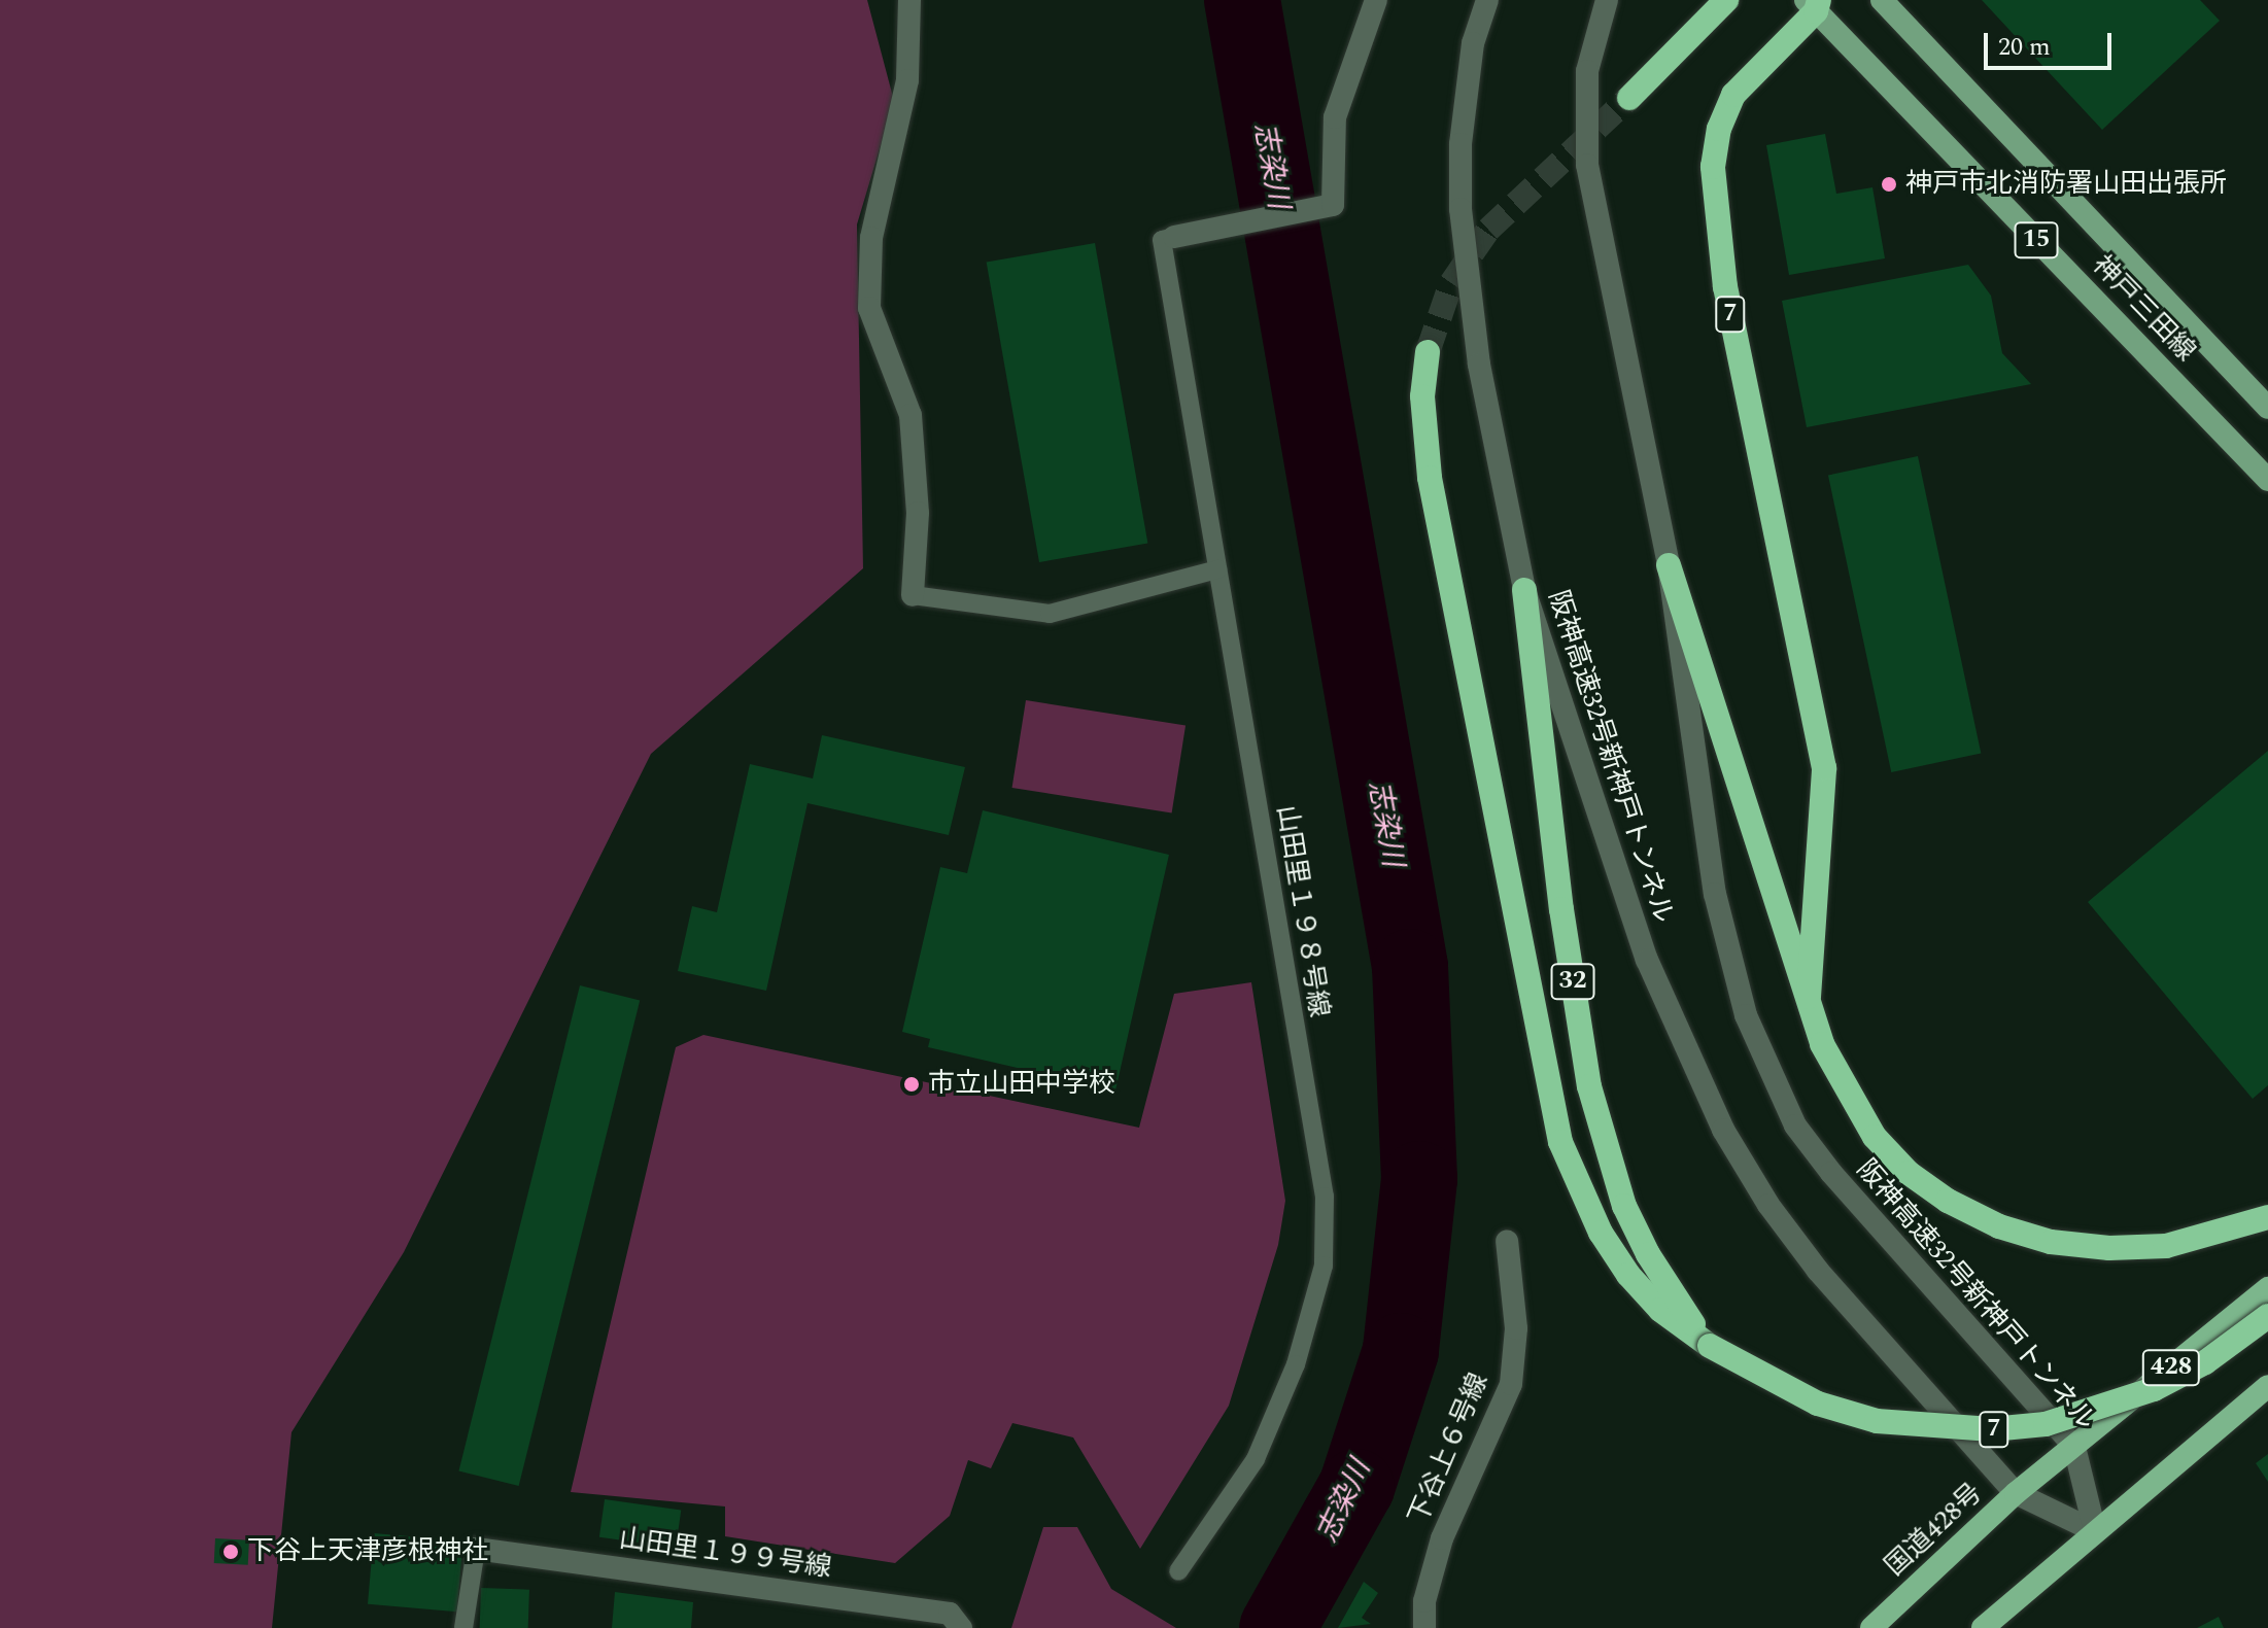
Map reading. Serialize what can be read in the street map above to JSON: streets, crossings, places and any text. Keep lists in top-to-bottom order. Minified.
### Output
{"streets":{"highway":["7","32","428","国道428号"],"main road":["15","神戸三田線"],"street":["阪神高速32号新神戸トンネル","下谷上６号線","山田里１９９号線"],"lane":["山田里１９８号線"]},"crossings":[["神戸三田線","7"],["7","阪神高速32号新神戸トンネル"],["7","32"],["阪神高速32号新神戸トンネル","32"],["阪神高速32号新神戸トンネル","国道428号"]],"water":["志染川"],"places":["神戸市北消防署山田出張所","市立山田中学校","下谷上天津彦根神社"],"scale_bar":"20 m"}
